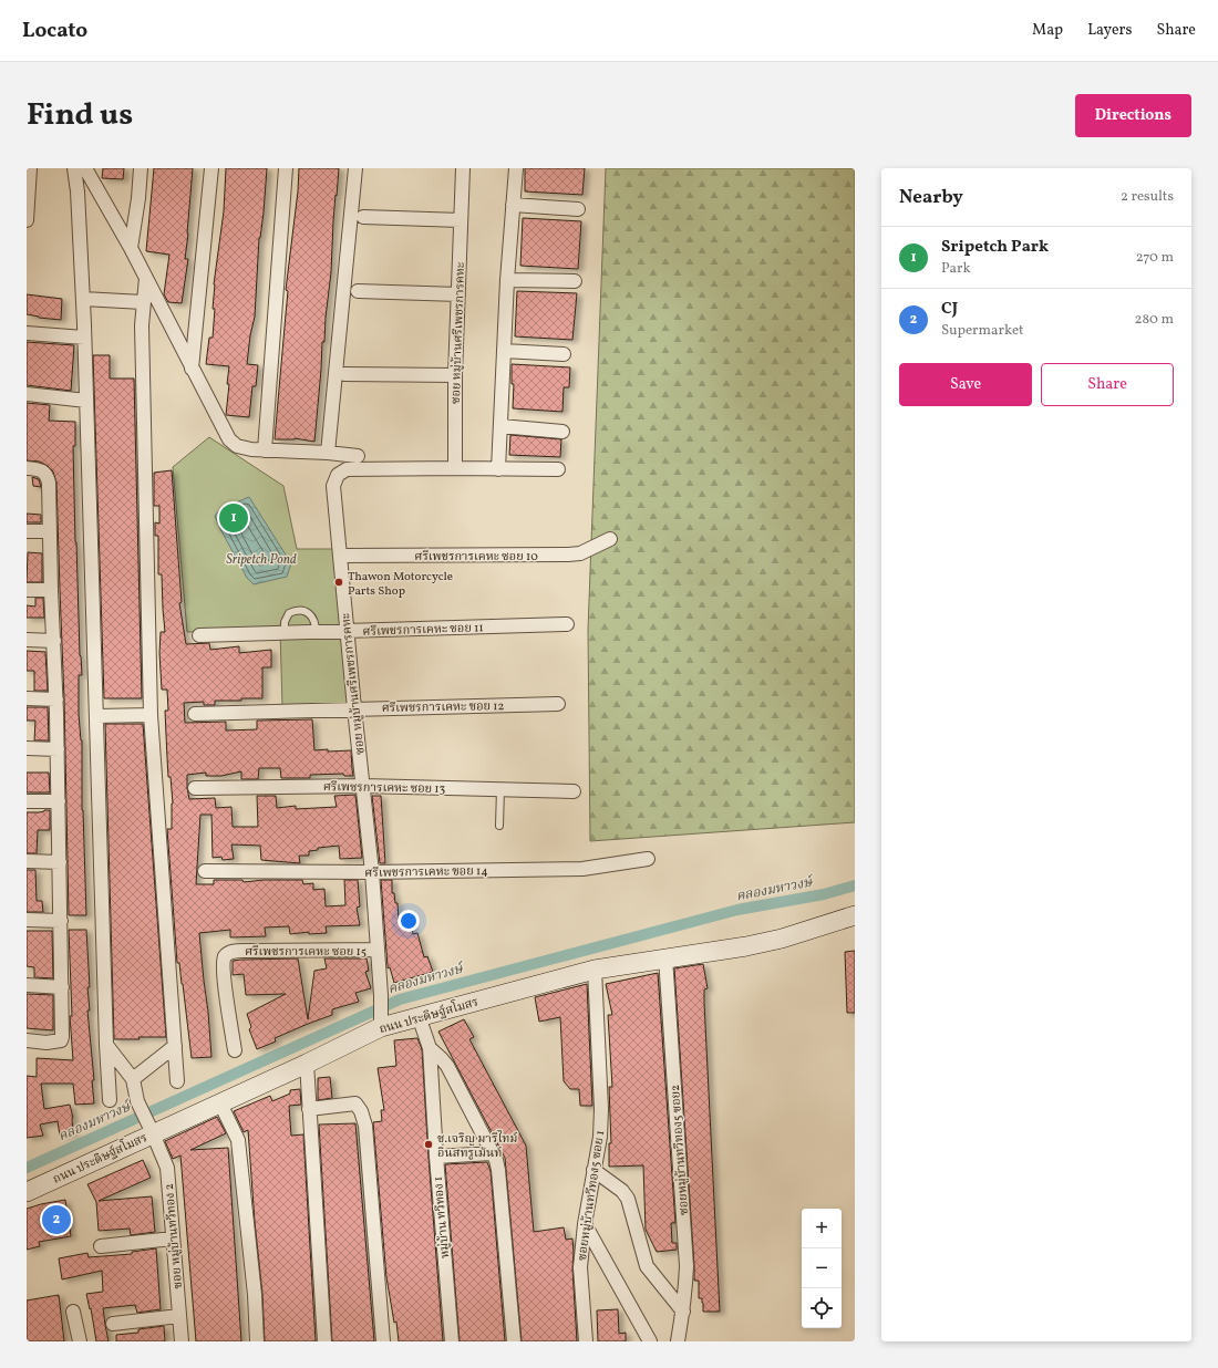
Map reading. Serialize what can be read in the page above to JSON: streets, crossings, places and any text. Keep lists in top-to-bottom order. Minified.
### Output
{"streets":{"street":["ซอย หมู่บ้านศรีเพชรการคหะ","ศรีเพชรการเคหะ ซอย 10","ศรีเพชรการเคหะ ซอย 11","ศรีเพชรการเคหะ ซอย 12","ศรีเพชรการเคหะ ซอย 13","ศรีเพชรการเคหะ ซอย 14","ศรีเพชรการเคหะ ซอย 15","ถนน ประดิษฐ์สโมสร","ซอยหมู่บ้านทวีทอง5 ซอย2","ซอยหมู่บ้านทวีทอง5 ซอย 1","หมู่บ้าน ทวีทอง 1","ซอย หมู่บ้านทวีทอง 2"]},"crossings":[["ซอย หมู่บ้านศรีเพชรการคหะ","ศรีเพชรการเคหะ ซอย 10"],["ซอย หมู่บ้านศรีเพชรการคหะ","ศรีเพชรการเคหะ ซอย 11"],["ซอย หมู่บ้านศรีเพชรการคหะ","ศรีเพชรการเคหะ ซอย 12"],["ซอย หมู่บ้านศรีเพชรการคหะ","ศรีเพชรการเคหะ ซอย 13"],["ซอย หมู่บ้านศรีเพชรการคหะ","ศรีเพชรการเคหะ ซอย 14"],["ซอย หมู่บ้านศรีเพชรการคหะ","ศรีเพชรการเคหะ ซอย 15"],["ซอย หมู่บ้านศรีเพชรการคหะ","ถนน ประดิษฐ์สโมสร"],["ถนน ประดิษฐ์สโมสร","ซอยหมู่บ้านทวีทอง5 ซอย2"],["ถนน ประดิษฐ์สโมสร","ซอยหมู่บ้านทวีทอง5 ซอย 1"],["ถนน ประดิษฐ์สโมสร","หมู่บ้าน ทวีทอง 1"],["ถนน ประดิษฐ์สโมสร","ซอย หมู่บ้านทวีทอง 2"]],"water":["Sripetch Pond","คลองมหาวงษ์"],"places":["Thawon Motorcycle Parts Shop","ช.เจริญ มารีไทม์ อินสทรูเม้นท์"],"page":{"header":"Locato","nav":["Map","Layers","Share"],"title":"Find us","buttons":["Directions",["Save","Share"]],"heading":["Nearby","2 results"],"list":[{"mark":"1","name":"Sripetch Park","note":"Park","value":"270 m"},{"mark":"2","name":"CJ","note":"Supermarket","value":"280 m"}],"pins":["1","2"],"map_buttons":["+","−"]}}
